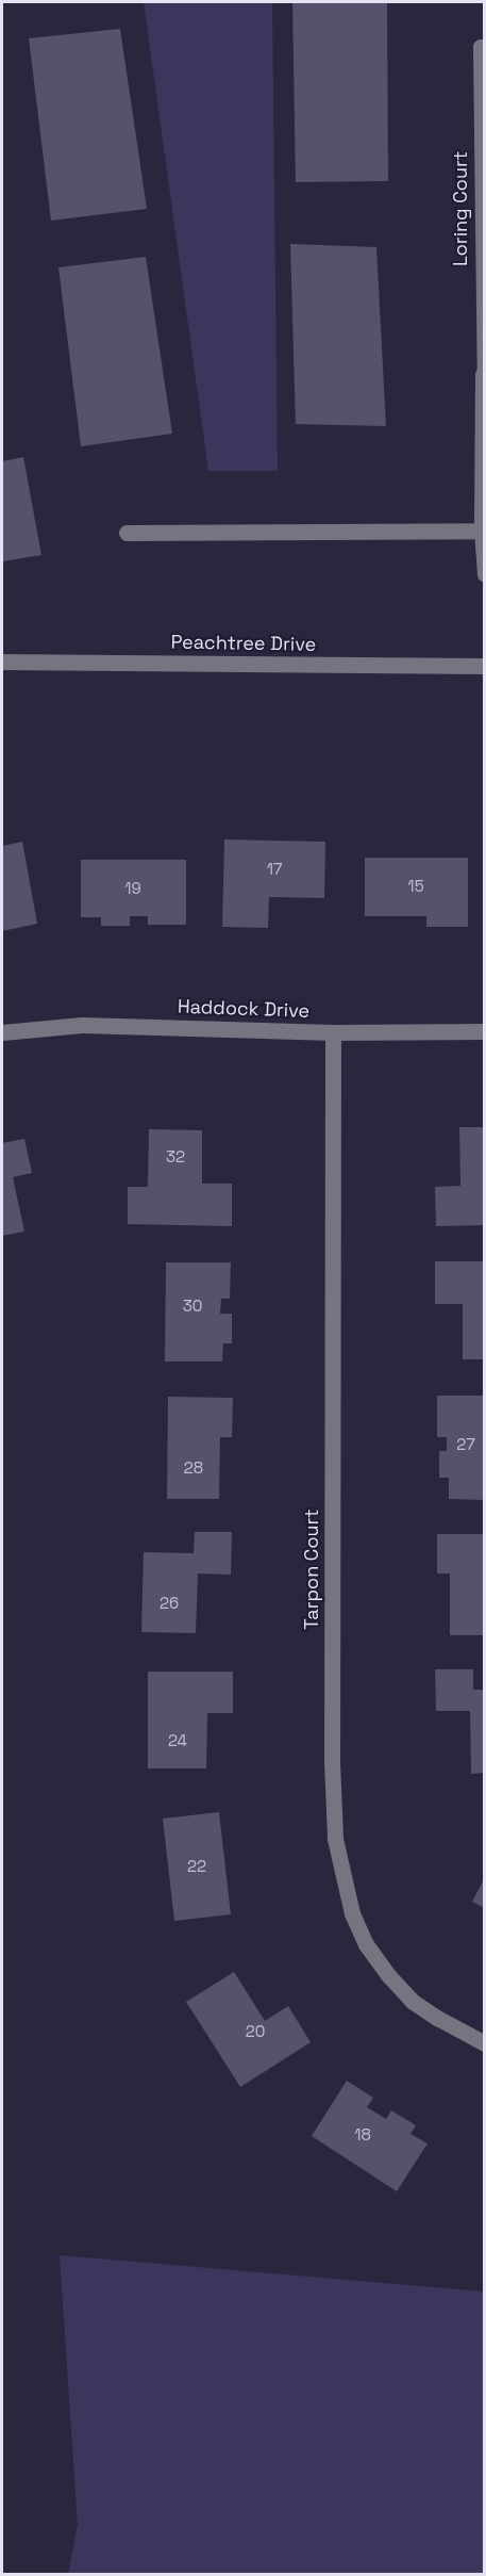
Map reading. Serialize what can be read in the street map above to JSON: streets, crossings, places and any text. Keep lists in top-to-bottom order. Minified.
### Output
{"streets":{"street":["Loring Court","Peachtree Drive","Haddock Drive","Tarpon Court"]},"crossings":[["Haddock Drive","Tarpon Court"]],"house_numbers":["17","15","19","32","30","27","28","26","24","22","20","18"]}
